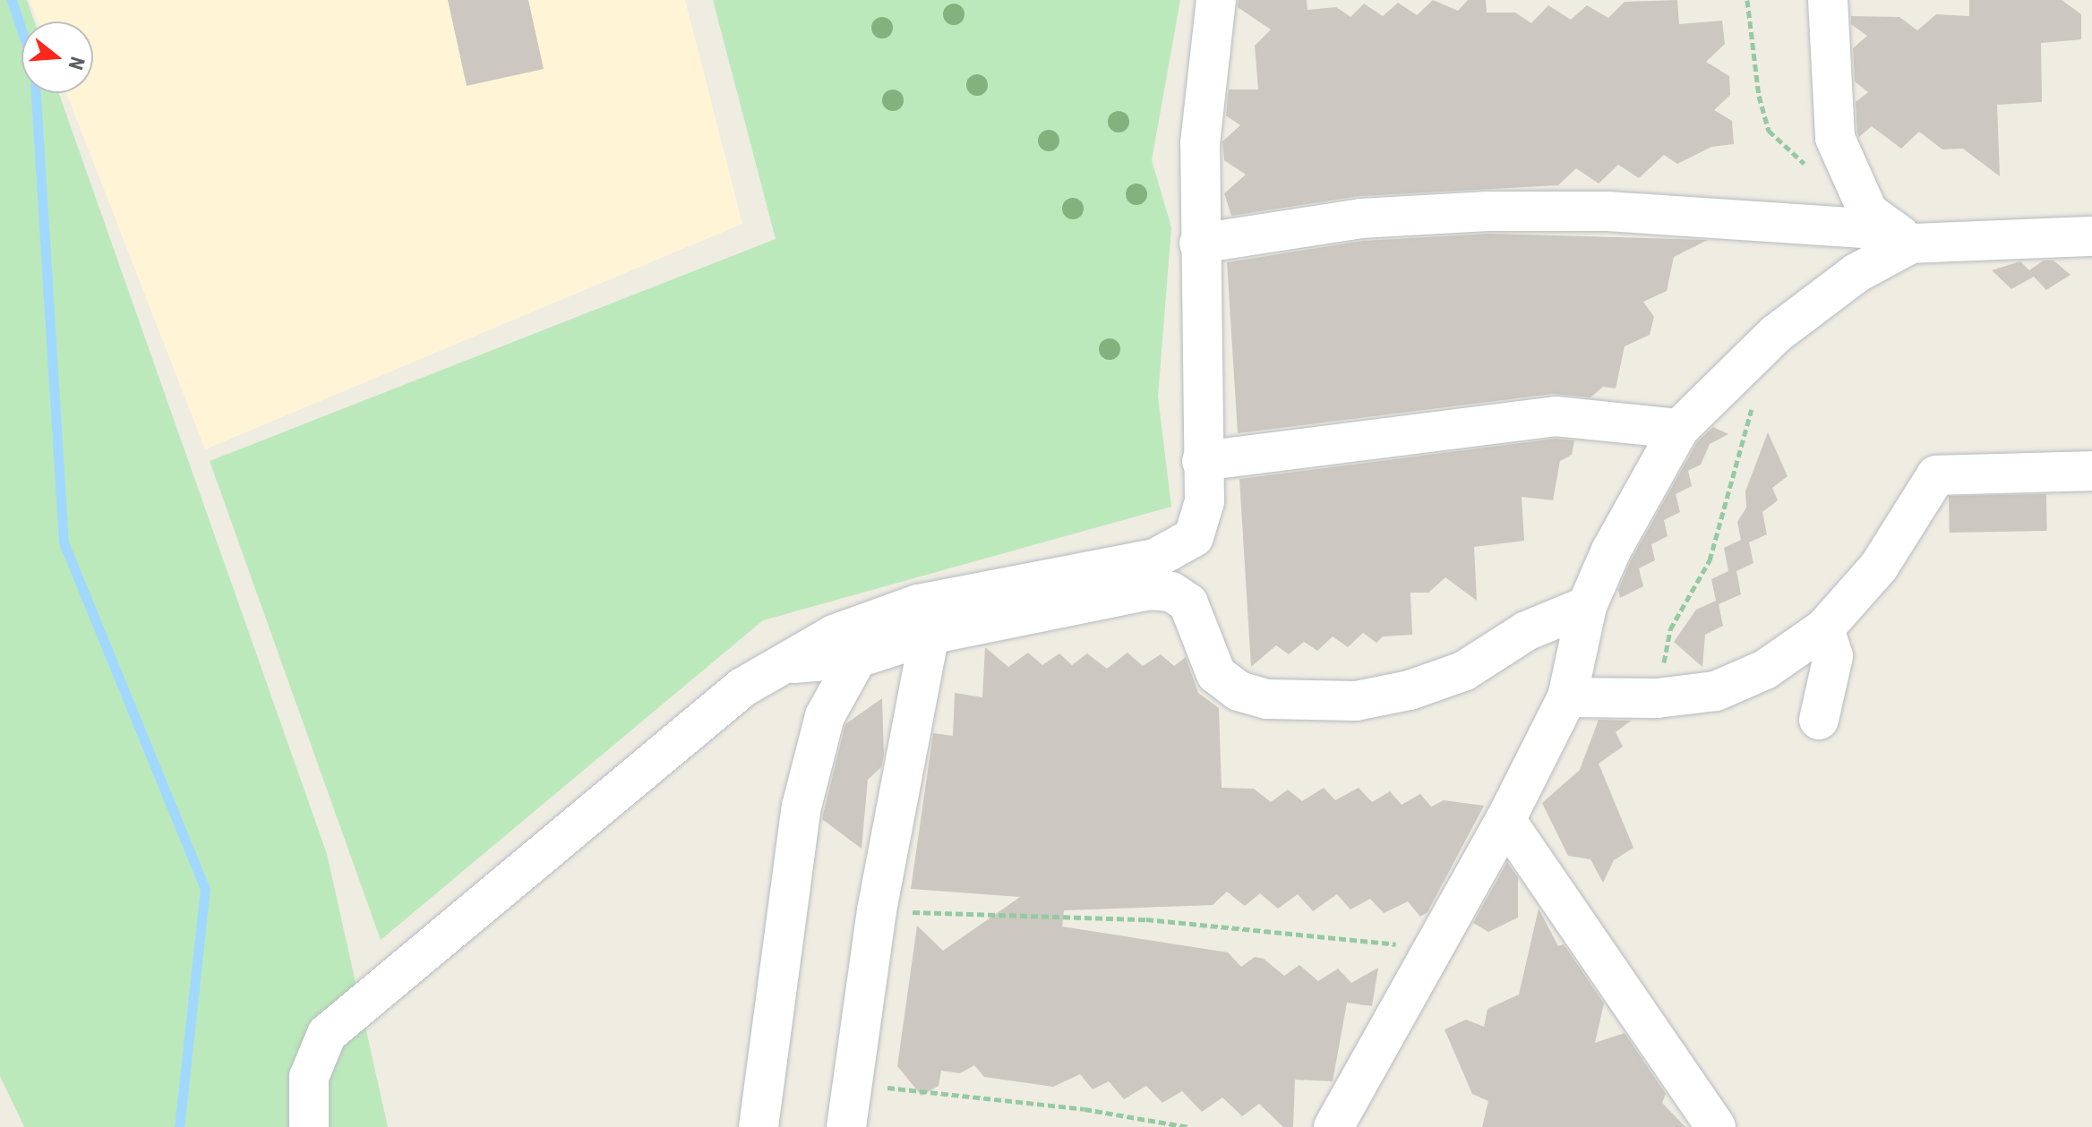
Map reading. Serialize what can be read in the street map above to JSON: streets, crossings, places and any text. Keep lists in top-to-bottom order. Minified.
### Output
{"north":"right"}
